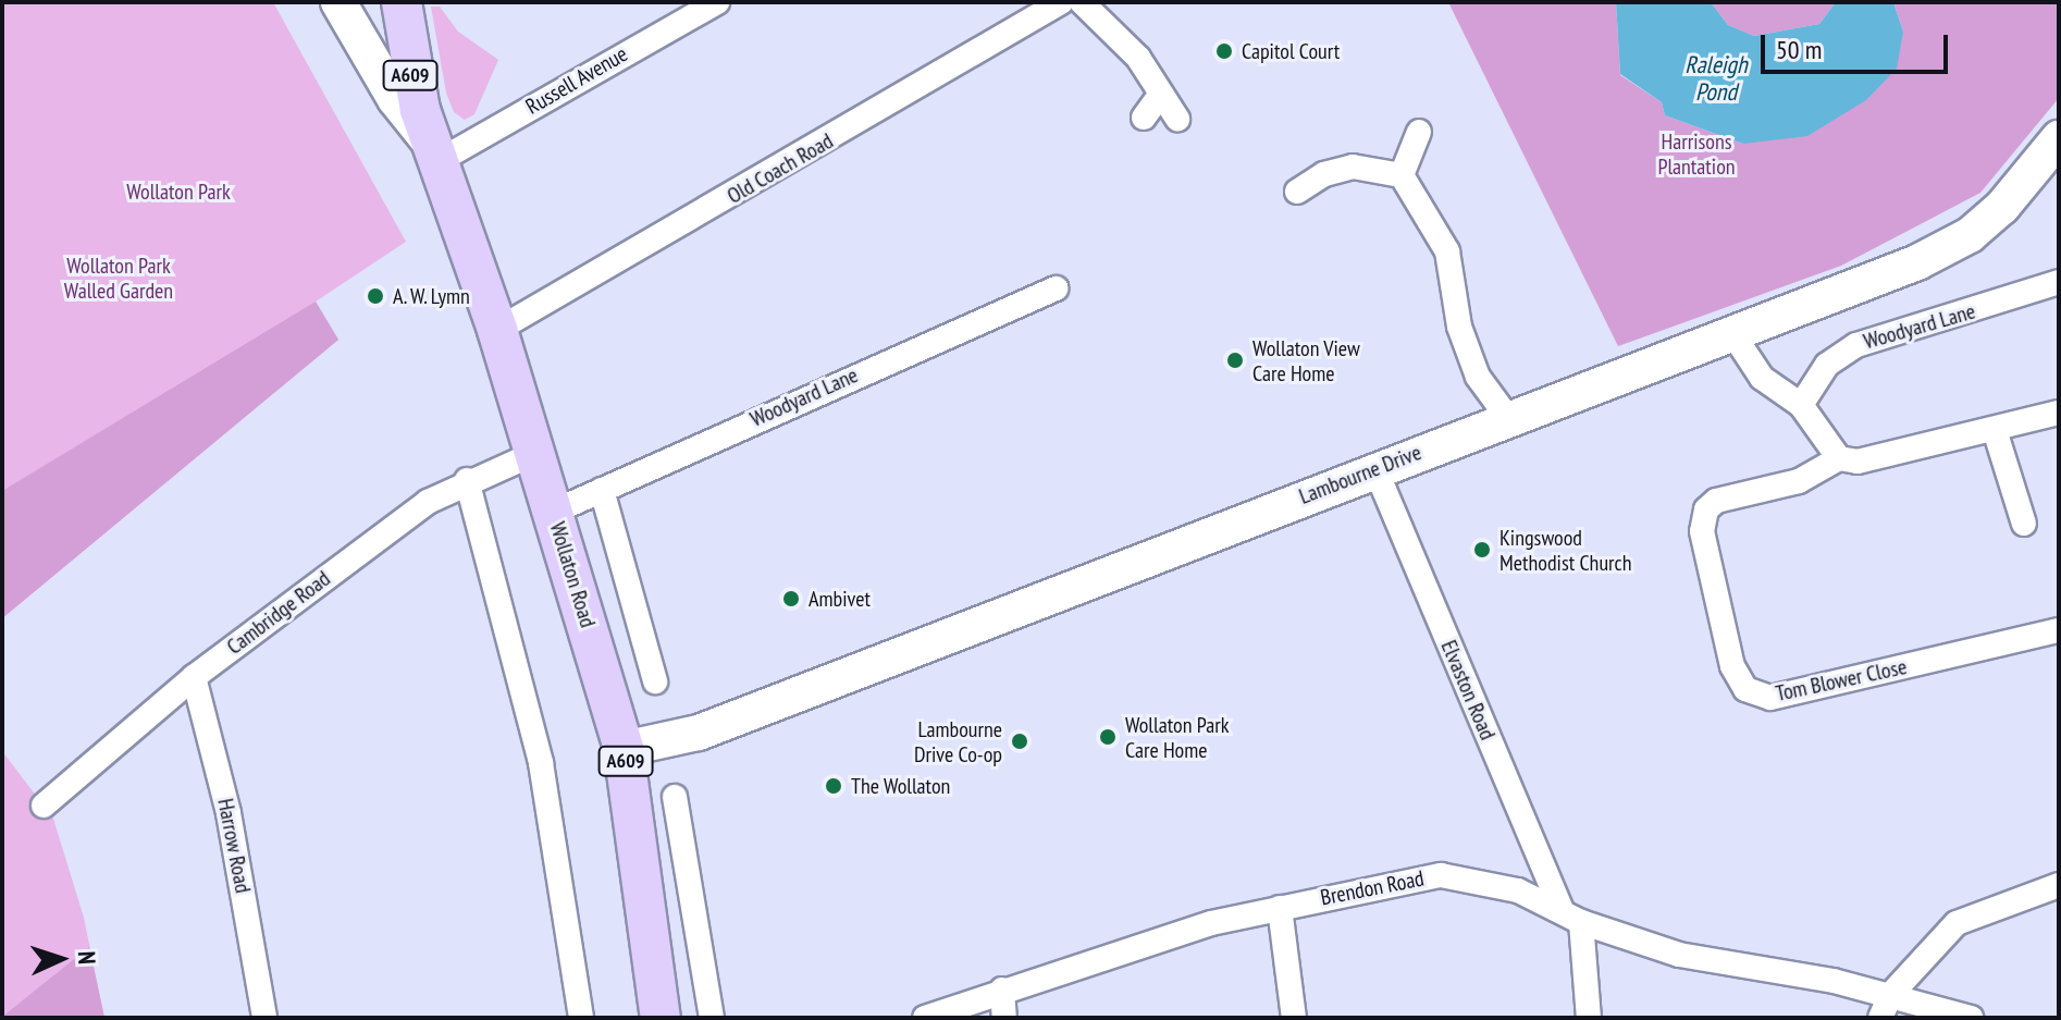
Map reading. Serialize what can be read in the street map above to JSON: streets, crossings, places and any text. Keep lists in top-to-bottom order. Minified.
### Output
{"streets":{"main road":["A609","Wollaton Road"],"street":["Russell Avenue","Old Coach Road","Woodyard Lane","Lambourne Drive","Cambridge Road","Tom Blower Close","Elvaston Road","Harrow Road","Brendon Road"]},"crossings":[["Russell Avenue","Wollaton Road"],["Old Coach Road","Wollaton Road"],["Woodyard Lane","Wollaton Road"],["Lambourne Drive","Wollaton Road"],["Lambourne Drive","Elvaston Road"],["Wollaton Road","Cambridge Road"],["Cambridge Road","Harrow Road"],["Elvaston Road","Brendon Road"]],"water":["Raleigh Pond"],"parks":["Harrisons Plantation","Wollaton Park","Wollaton Park Walled Garden"],"places":["Capitol Court","A. W. Lymn","Wollaton View Care Home","Kingswood Methodist Church","Ambivet","Wollaton Park Care Home","Lambourne Drive Co-op","The Wollaton"],"scale_bar":"50 m","north":"right"}
